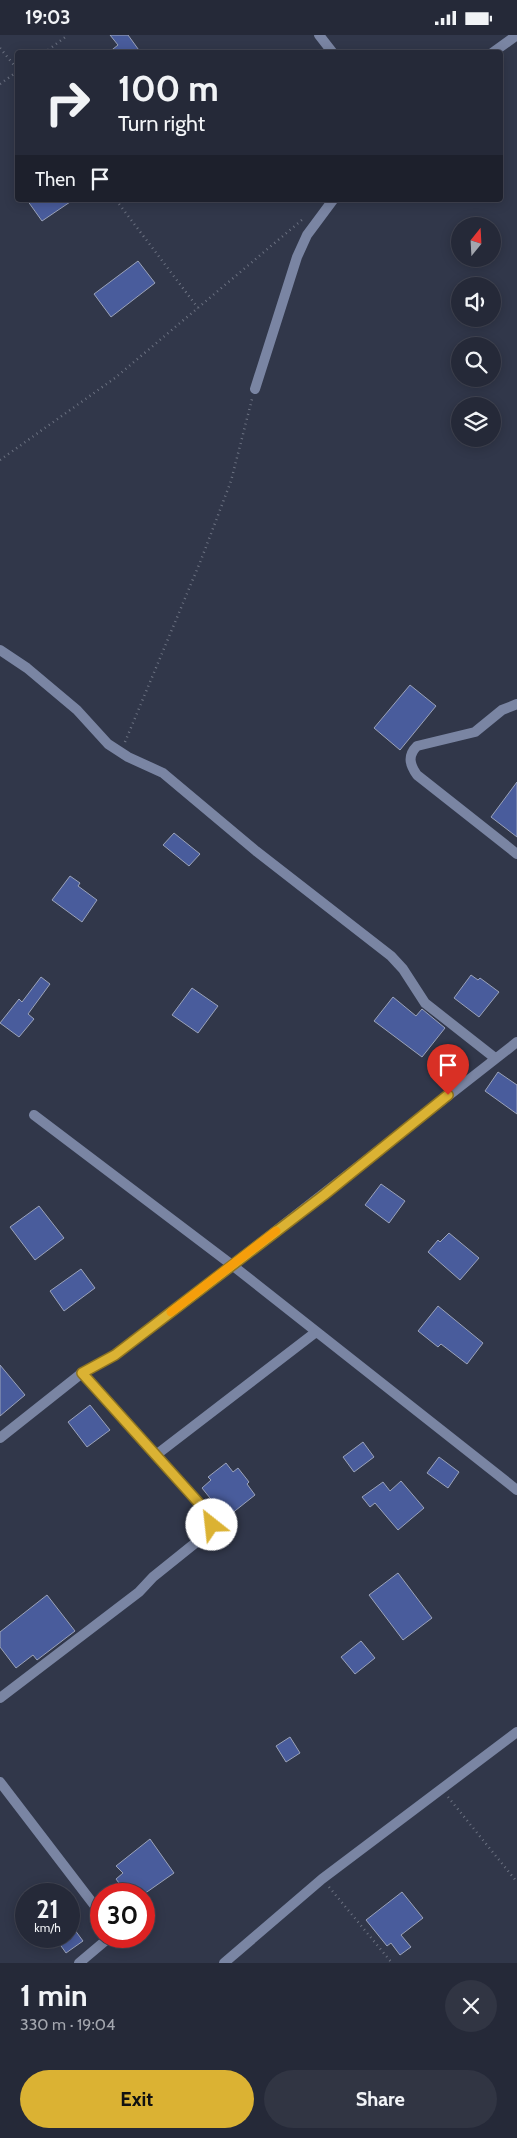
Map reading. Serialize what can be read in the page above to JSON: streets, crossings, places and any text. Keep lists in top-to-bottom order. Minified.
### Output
{"north":"top","page":{"status":"19:03","turn":["100 m","Turn right"],"then":"Then","speed":"21 km/h","limit":"30","heading":["1 min","330 m · 19:04"],"buttons":["Exit","Share"]}}
